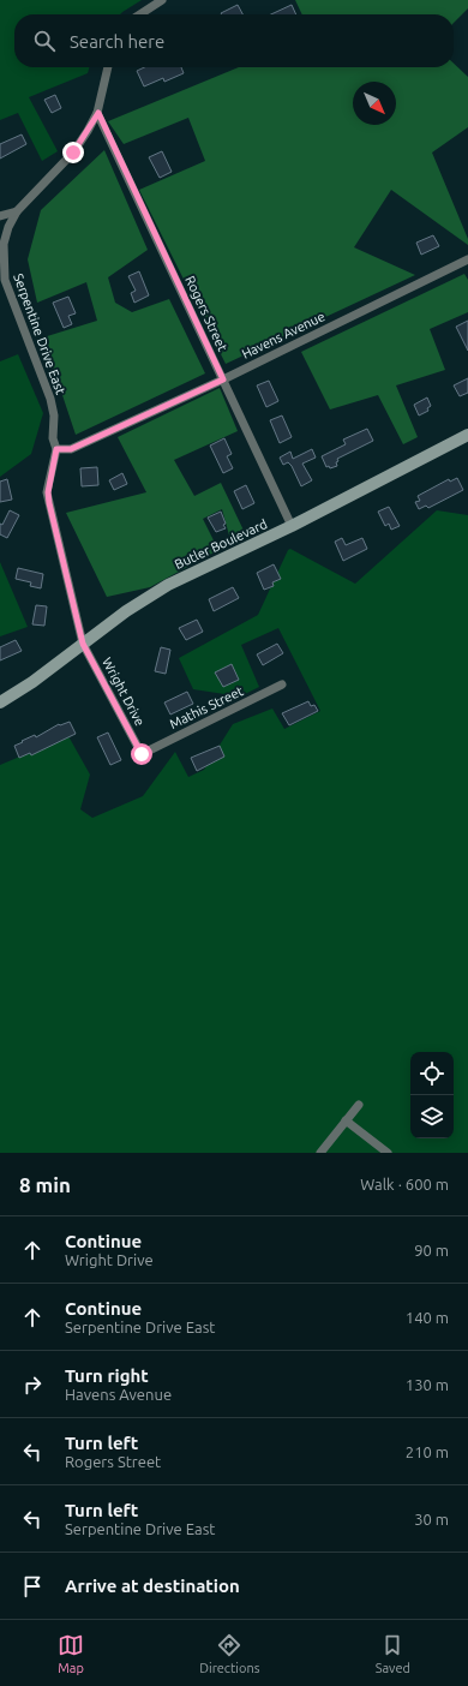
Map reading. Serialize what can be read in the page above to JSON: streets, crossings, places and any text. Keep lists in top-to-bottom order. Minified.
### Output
{"streets":{"street":["Rogers Street","Serpentine Drive East","Havens Avenue","Butler Boulevard","Wright Drive","Mathis Street"]},"crossings":[["Rogers Street","Serpentine Drive East"],["Rogers Street","Havens Avenue"],["Rogers Street","Butler Boulevard"],["Serpentine Drive East","Havens Avenue"],["Serpentine Drive East","Butler Boulevard"],["Serpentine Drive East","Wright Drive"],["Butler Boulevard","Wright Drive"],["Wright Drive","Mathis Street"]],"north":"bottom right","page":{"search":"Search here","heading":["8 min","Walk · 600 m"],"list":[["Continue","Wright Drive","90 m"],["Continue","Serpentine Drive East","140 m"],["Turn right","Havens Avenue","130 m"],["Turn left","Rogers Street","210 m"],["Turn left","Serpentine Drive East","30 m"],"Arrive at destination"],"nav":["Map","Directions","Saved"]}}
